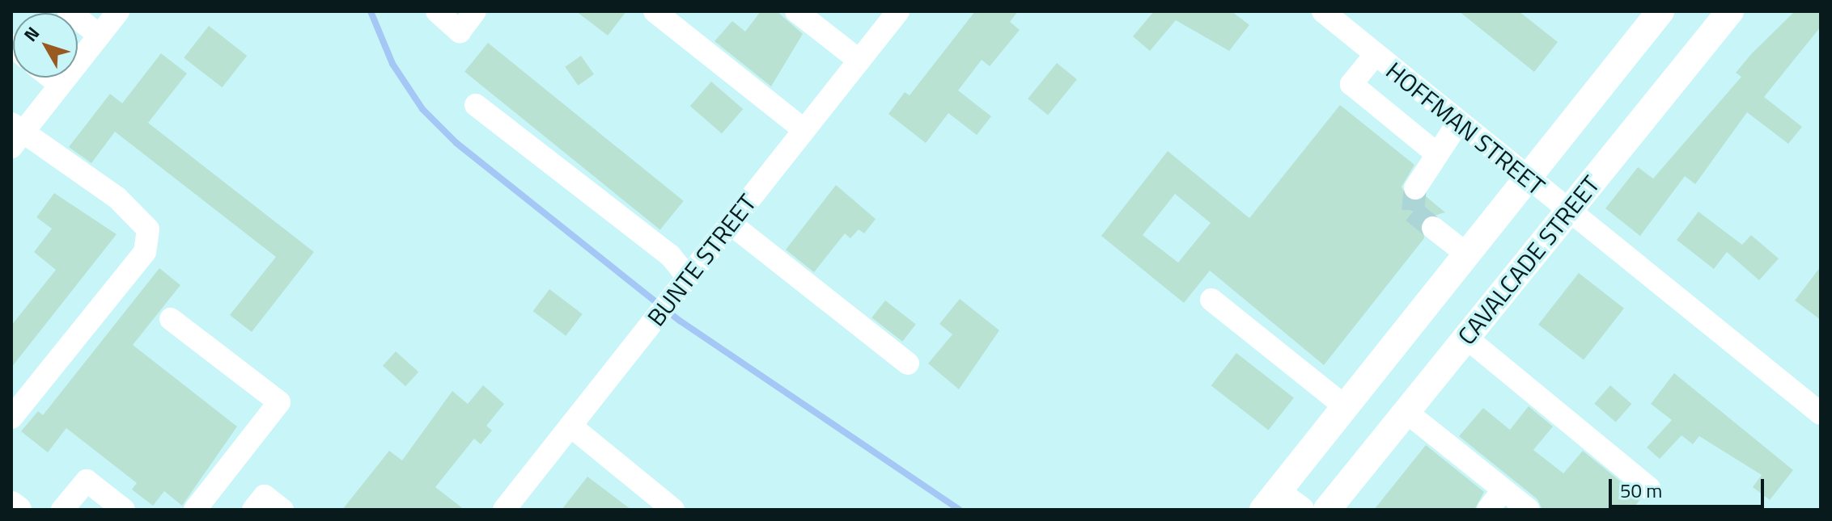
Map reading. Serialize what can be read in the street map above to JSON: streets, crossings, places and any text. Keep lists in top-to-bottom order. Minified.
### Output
{"streets":{"main road":["CAVALCADE STREET"],"street":["HOFFMAN STREET","BUNTE STREET"]},"crossings":[["HOFFMAN STREET","CAVALCADE STREET"]],"scale_bar":"50 m","north":"top left"}
